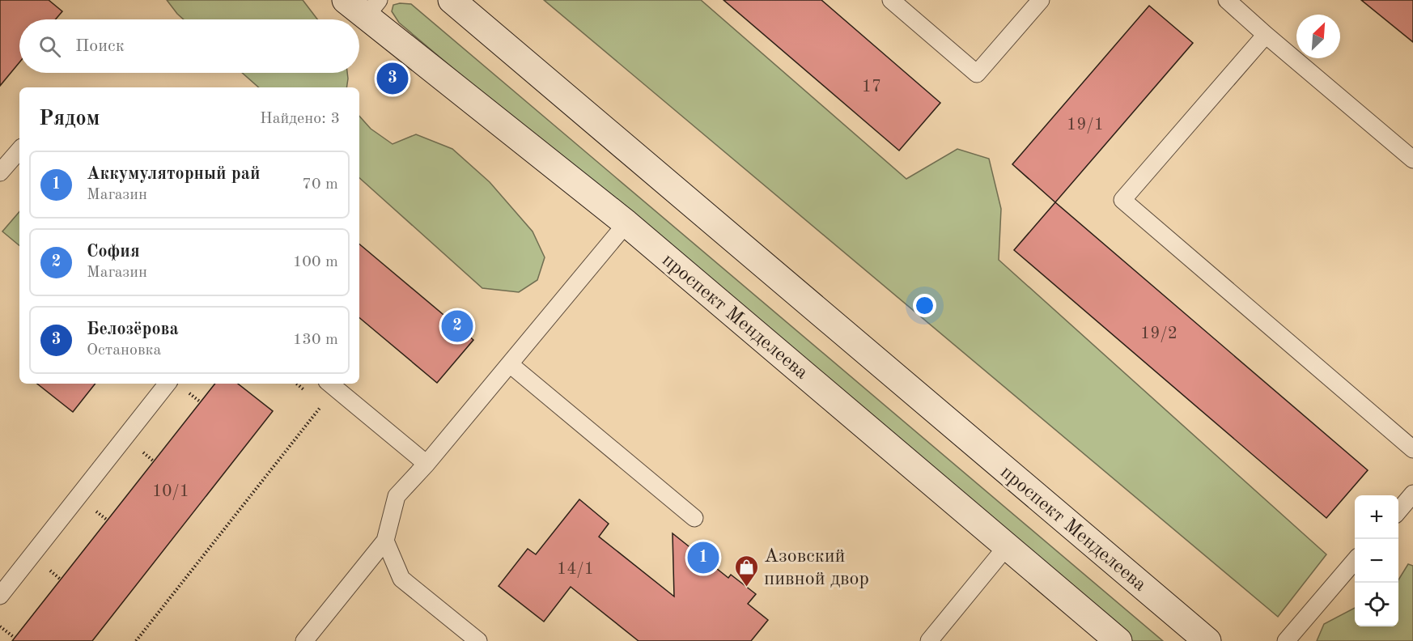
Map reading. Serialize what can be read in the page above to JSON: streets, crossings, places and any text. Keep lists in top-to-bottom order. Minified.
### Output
{"streets":{"main road":["проспект Менделеева"]},"places":{"shop":["Азовский пивной двор"]},"house_numbers":["17","19/1","19/2","10/1","14/1"],"north":"top right","page":{"search":"Поиск","pins":["3","2","1"],"heading":["Рядом","Найдено: 3"],"list":[{"mark":"1","name":"Аккумуляторный рай","note":"Магазин","value":"70 m"},{"mark":"2","name":"София","note":"Магазин","value":"100 m"},{"mark":"3","name":"Белозёрова","note":"Остановка","value":"130 m"}],"map_buttons":["+","−"]}}
